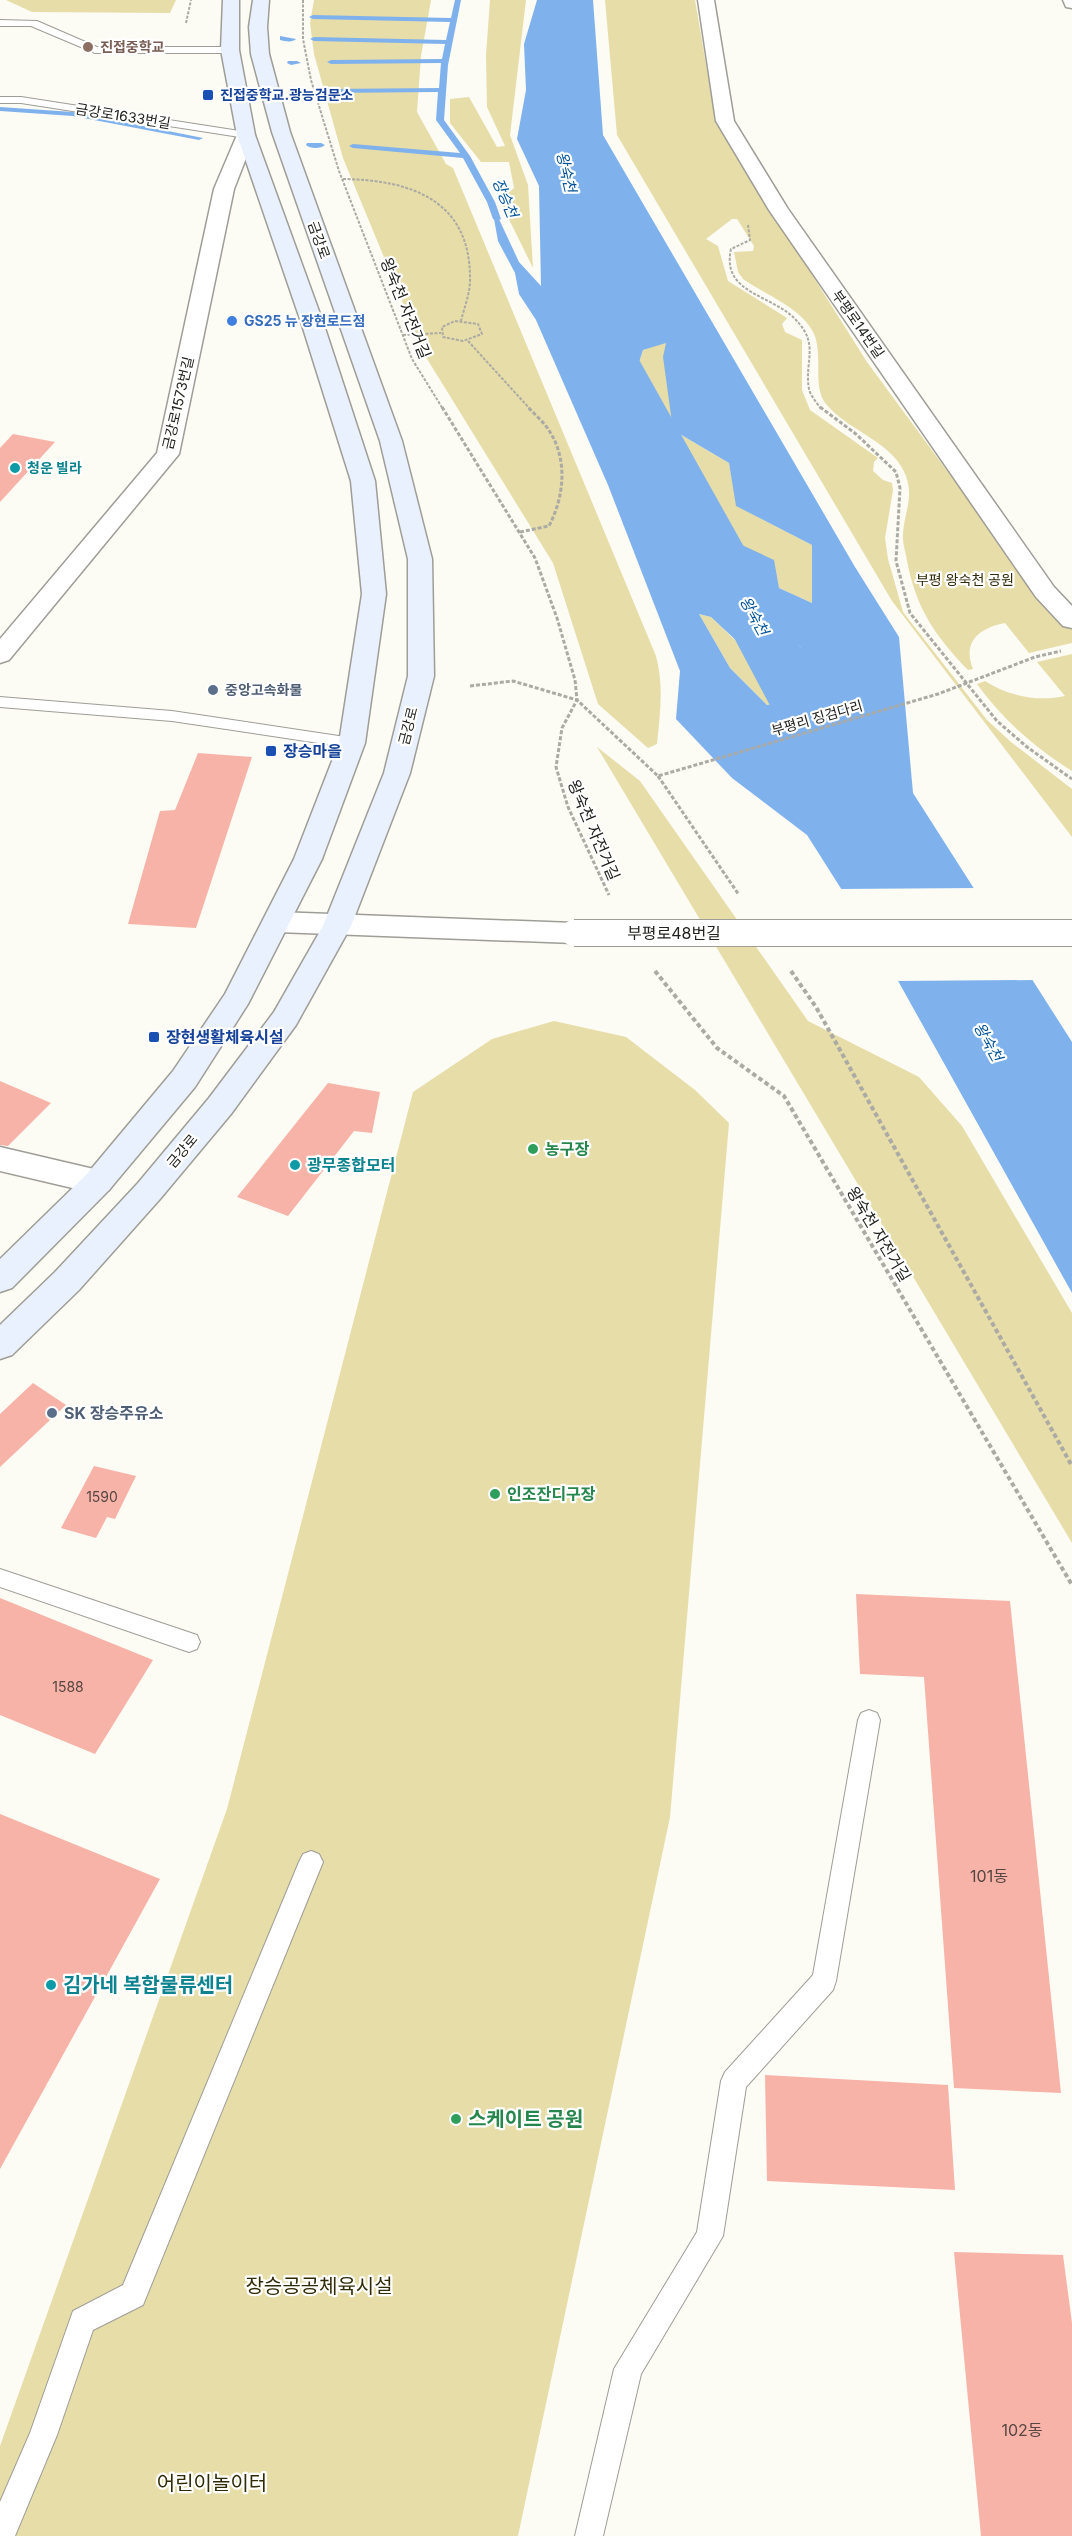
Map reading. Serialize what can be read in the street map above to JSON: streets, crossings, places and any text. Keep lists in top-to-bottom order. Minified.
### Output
{"streets":{"main road":["금강로"],"street":["부평로14번길","금강로1573번길","부평로48번길"],"lane":["금강로1633번길"],"path":["왕숙천 자전거길","부평리 징검다리"]},"crossings":[["금강로1633번길","금강로"],["금강로1633번길","금강로1573번길"],["금강로","금강로1573번길"],["금강로","부평로48번길"]],"water":["왕숙천","장승천"],"parks":["부평 왕숙천 공원","장승공공체육시설","어린이놀이터"],"places":{"other":["진접중학교","GS25 뉴 장현로드점","청운 빌라","중앙고속화물","농구장","광무종합모터","SK 장승주유소","인조잔디구장","김가네 복합물류센터","스케이트 공원"],"transit":["진접중학교.광능검문소","장승마을","장현생활체육시설"]},"house_numbers":["1590","1588","101동","102동"]}
